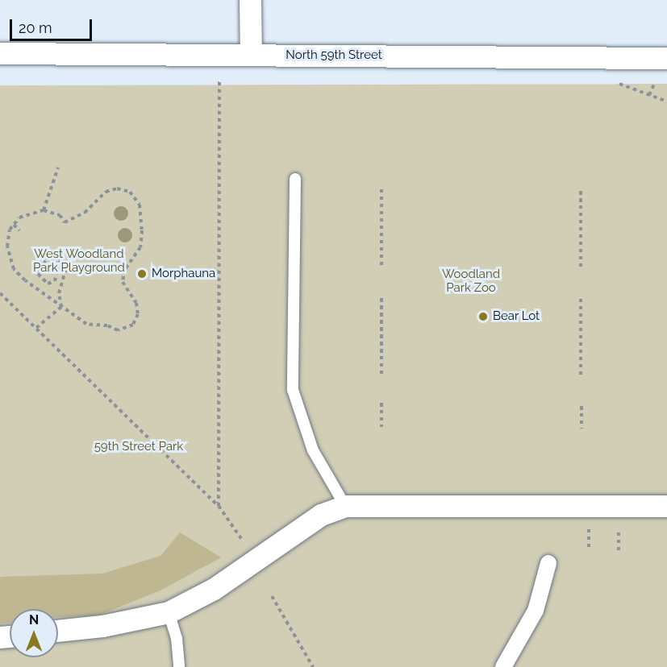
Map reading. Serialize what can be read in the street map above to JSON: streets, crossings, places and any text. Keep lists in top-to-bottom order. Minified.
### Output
{"streets":{"street":["North 59th Street"]},"parks":["West Woodland Park Playground","Woodland Park Zoo","59th Street Park"],"places":["Morphauna","Bear Lot"],"scale_bar":"20 m","north":"top"}
